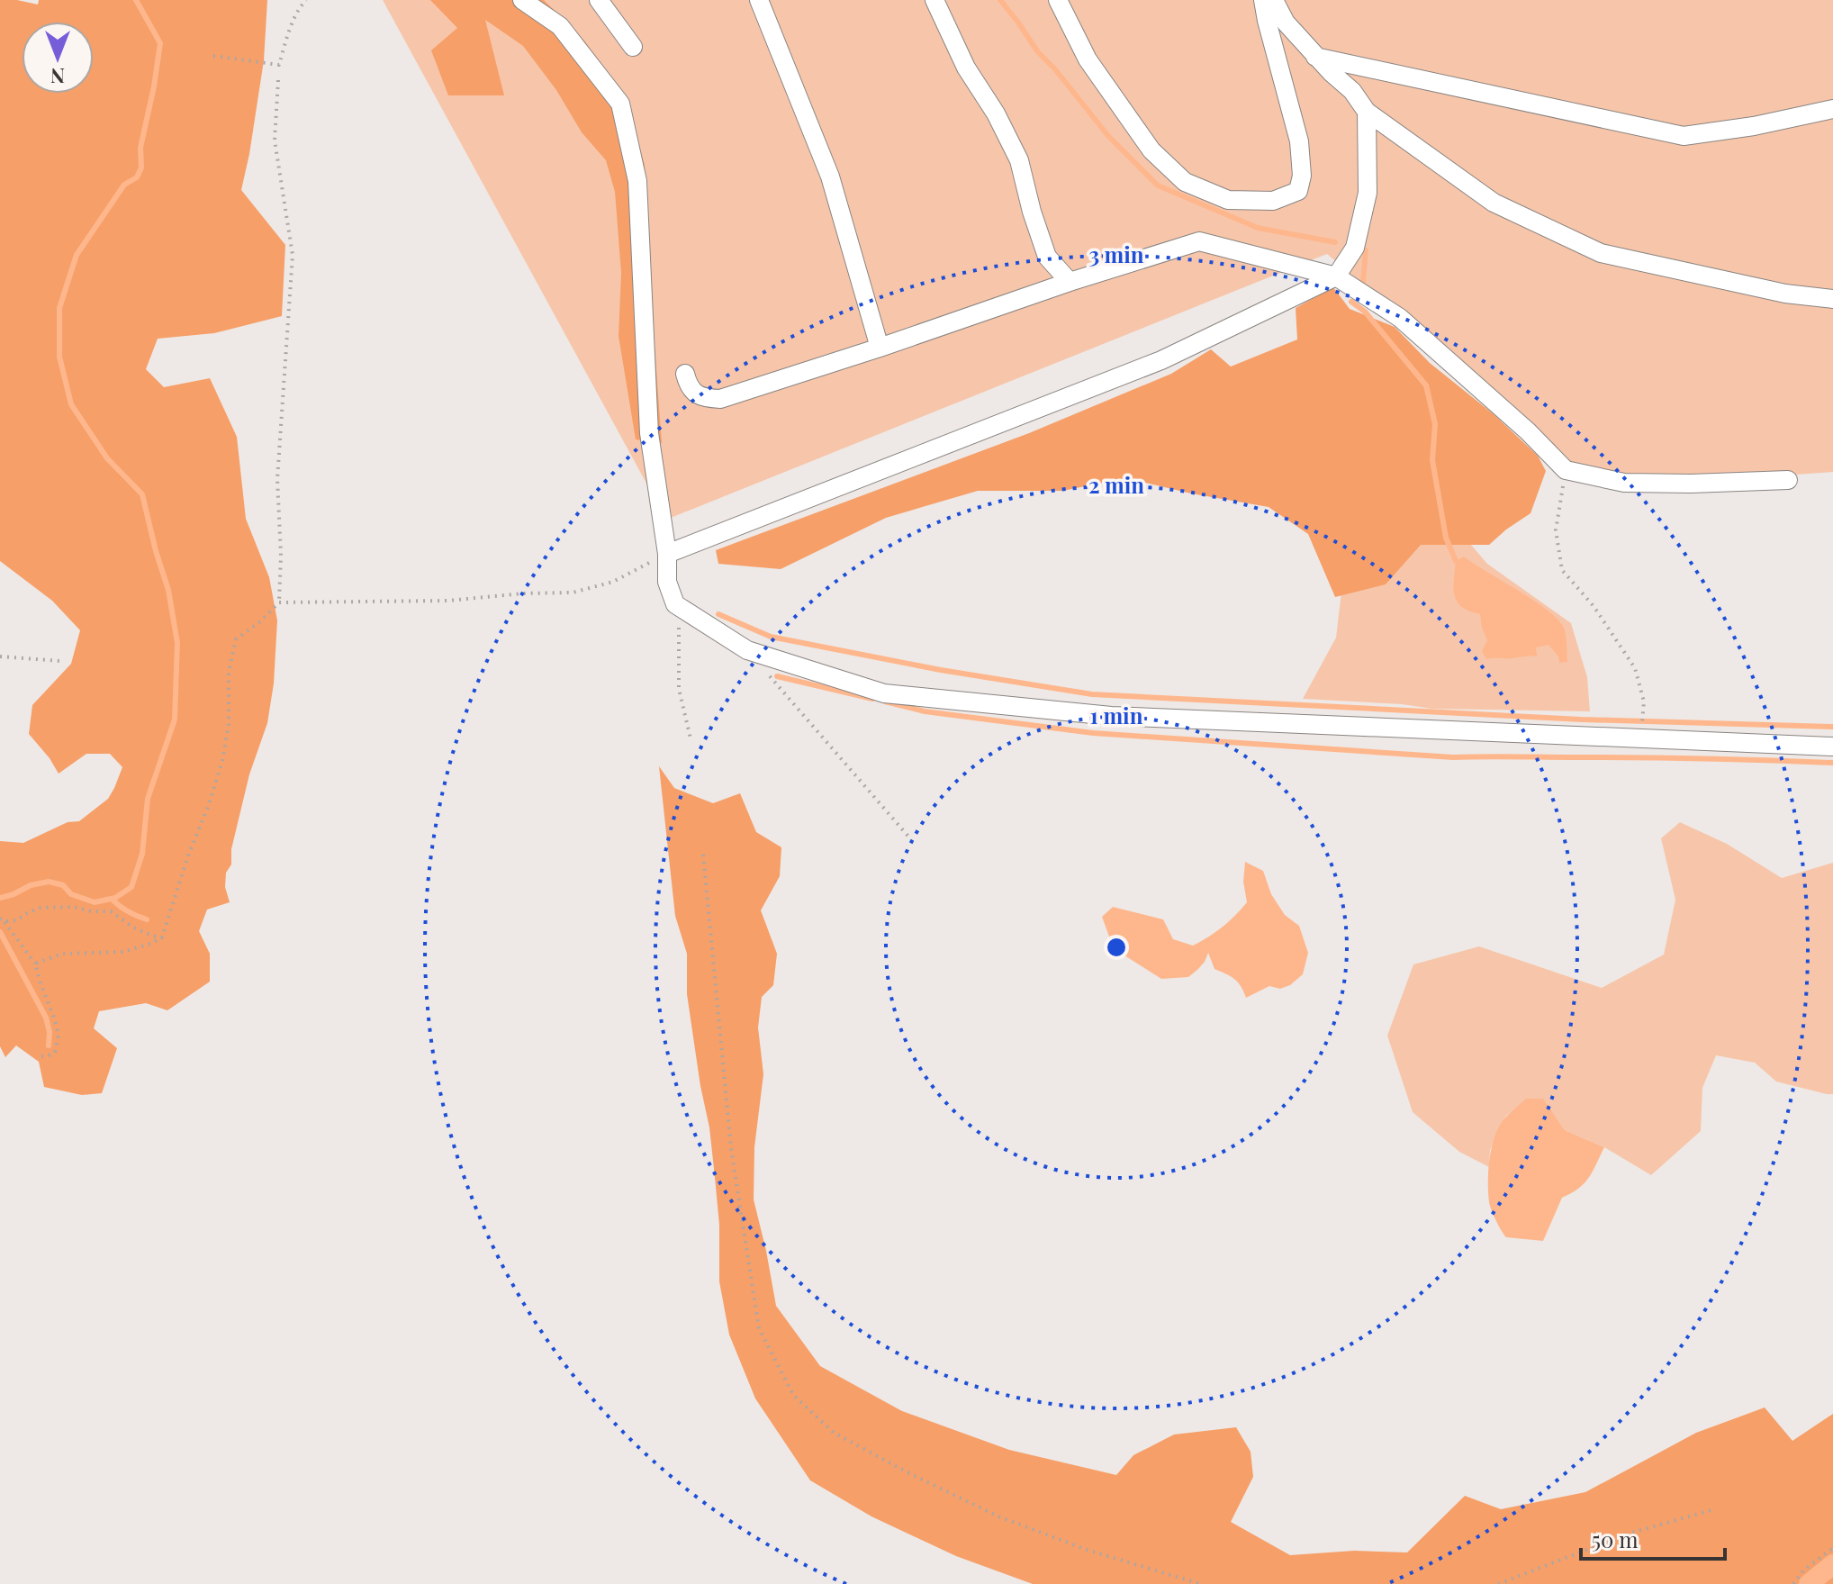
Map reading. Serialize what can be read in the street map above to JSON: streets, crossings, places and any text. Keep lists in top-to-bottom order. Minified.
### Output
{"scale_bar":"50 m","north":"bottom","rings":["3 min","2 min","1 min"]}
